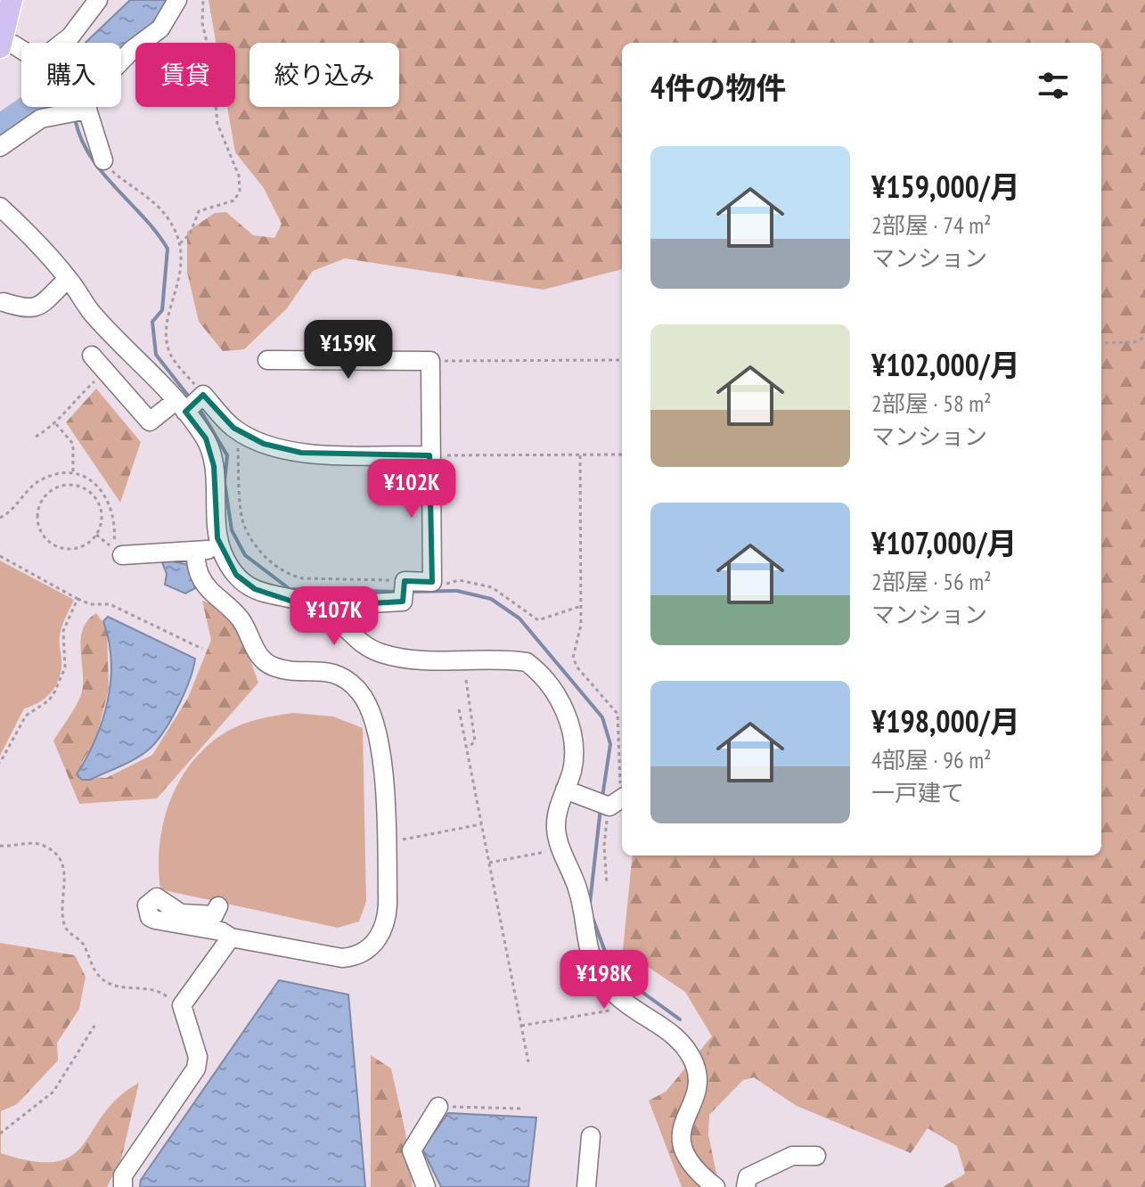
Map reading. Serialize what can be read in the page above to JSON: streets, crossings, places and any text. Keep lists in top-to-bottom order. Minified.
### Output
{"page":{"chip":["購入","賃貸","絞り込み"],"heading":"4件の物件","list":[{"name":"¥159,000/月","note":"2部屋 · 74 m² · マンション"},{"name":"¥102,000/月","note":"2部屋 · 58 m² · マンション"},{"name":"¥107,000/月","note":"2部屋 · 56 m² · マンション"},{"name":"¥198,000/月","note":"4部屋 · 96 m² · 一戸建て"}],"price":["¥159K","¥102K","¥107K","¥198K"]}}
